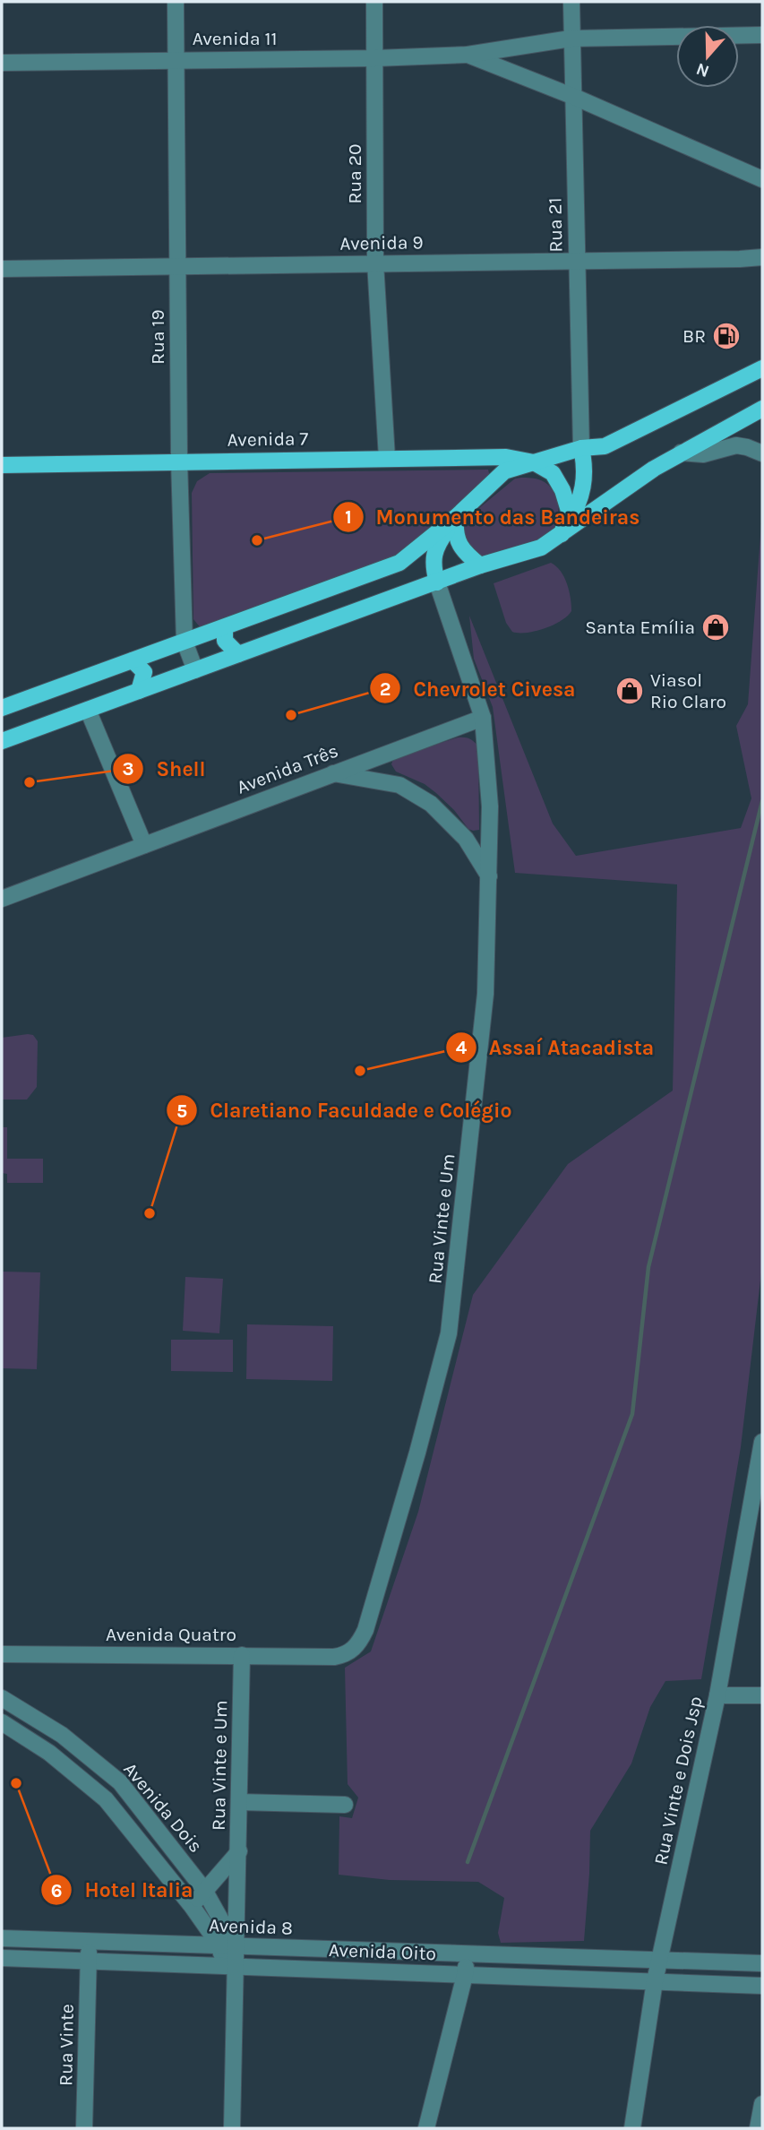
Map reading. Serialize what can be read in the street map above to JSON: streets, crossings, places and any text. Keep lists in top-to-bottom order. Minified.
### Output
{"streets":{"main road":["Avenida 7"],"street":["Avenida 11","Rua 20","Rua 21","Avenida 9","Rua 19","Avenida Três","Rua Vinte e Um","Avenida Quatro","Rua Vinte e Dois Jsp","Avenida Dois","Avenida 8","Avenida Oito","Rua Vinte"]},"crossings":[["Avenida 11","Rua 20"],["Avenida 11","Rua 21"],["Avenida 11","Rua 19"],["Rua 20","Avenida 9"],["Rua 20","Avenida 7"],["Rua 21","Avenida 9"],["Avenida 9","Rua 19"],["Rua 19","Avenida 7"],["Avenida Três","Rua Vinte e Um"],["Rua Vinte e Um","Avenida Quatro"],["Rua Vinte e Um","Avenida Dois"],["Rua Vinte e Um","Avenida 8"],["Rua Vinte e Dois Jsp","Avenida 8"],["Rua Vinte e Dois Jsp","Avenida Oito"],["Avenida Dois","Avenida 8"],["Avenida 8","Rua Vinte"],["Avenida Oito","Rua Vinte"]],"places":{"fuel station":["BR"],"other":["Monumento das Bandeiras","Chevrolet Civesa","Shell","Assaí Atacadista","Claretiano Faculdade e Colégio","Hotel Italia"],"shop":["Santa Emília","Viasol Rio Claro"]},"north":"bottom"}
